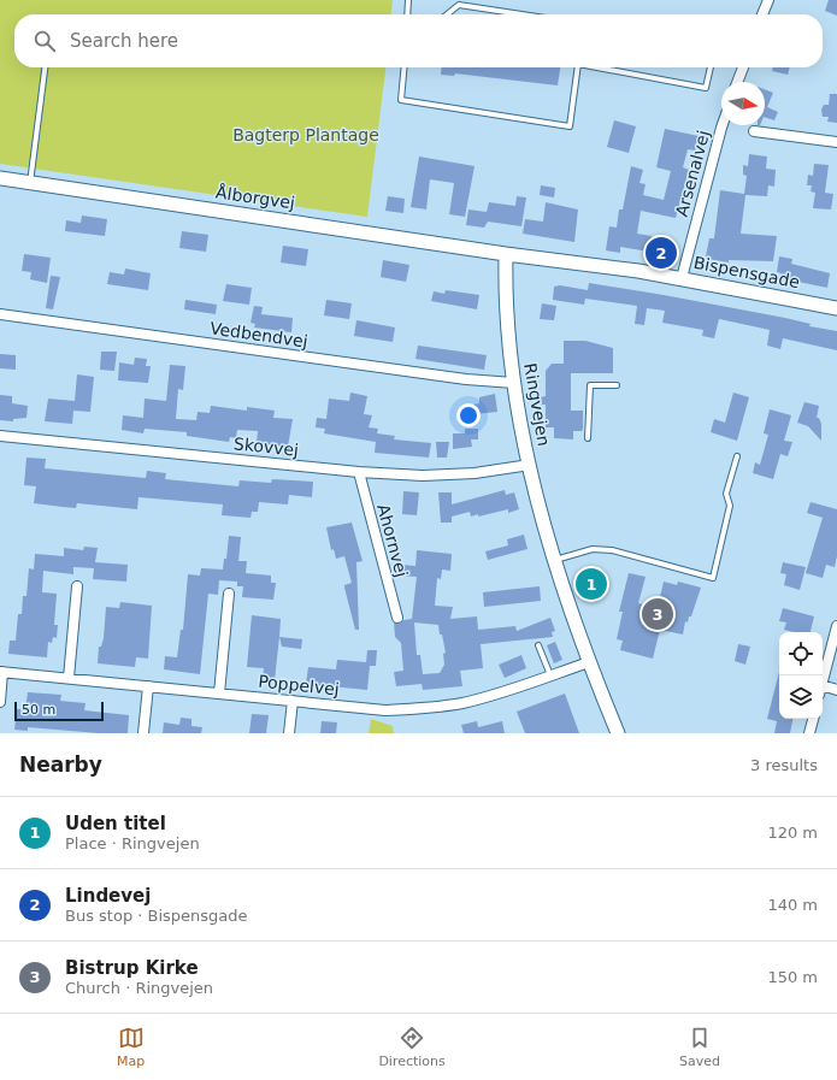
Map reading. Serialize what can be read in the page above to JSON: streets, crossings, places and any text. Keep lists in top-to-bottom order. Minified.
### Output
{"streets":{"main road":["Ålborgvej","Bispensgade","Ringvejen"],"street":["Arsenalvej","Vedbendvej","Skovvej","Ahornvej","Poppelvej"]},"crossings":[["Arsenalvej","Bispensgade"],["Ålborgvej","Bispensgade"],["Ålborgvej","Ringvejen"],["Bispensgade","Ringvejen"],["Vedbendvej","Ringvejen"],["Ringvejen","Skovvej"],["Ringvejen","Poppelvej"],["Skovvej","Ahornvej"]],"parks":["Bagterp Plantage"],"scale_bar":"50 m","north":"right","page":{"search":"Search here","pins":["2","1","3"],"scale":"50 m","heading":["Nearby","3 results"],"list":[{"mark":"1","name":"Uden titel","note":"Place · Ringvejen","value":"120 m"},{"mark":"2","name":"Lindevej","note":"Bus stop · Bispensgade","value":"140 m"},{"mark":"3","name":"Bistrup Kirke","note":"Church · Ringvejen","value":"150 m"}],"nav":["Map","Directions","Saved"]}}
